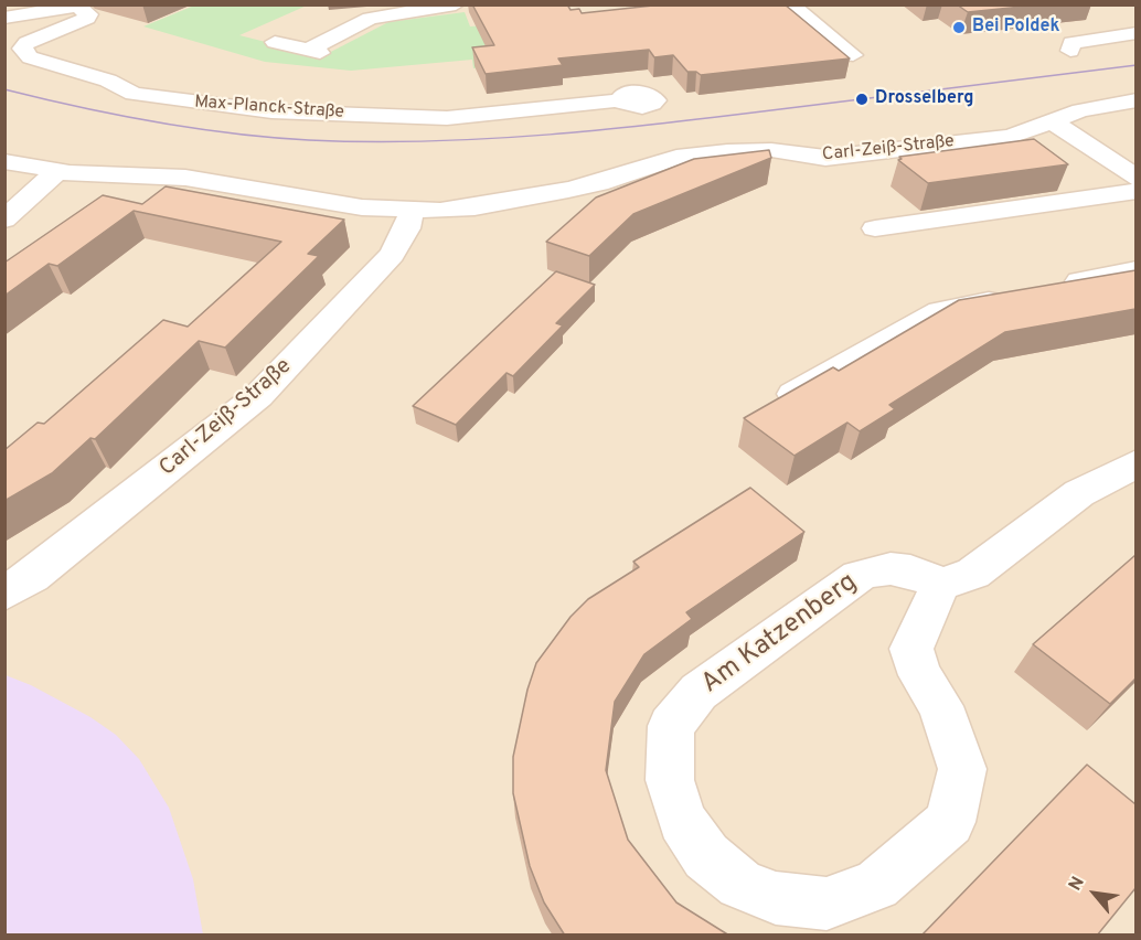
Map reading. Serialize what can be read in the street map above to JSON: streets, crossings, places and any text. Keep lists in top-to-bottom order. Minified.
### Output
{"streets":{"street":["Max-Planck-Straße","Carl-Zeiß-Straße","Am Katzenberg"]},"places":["Bei Poldek","Drosselberg"],"north":"top left"}
